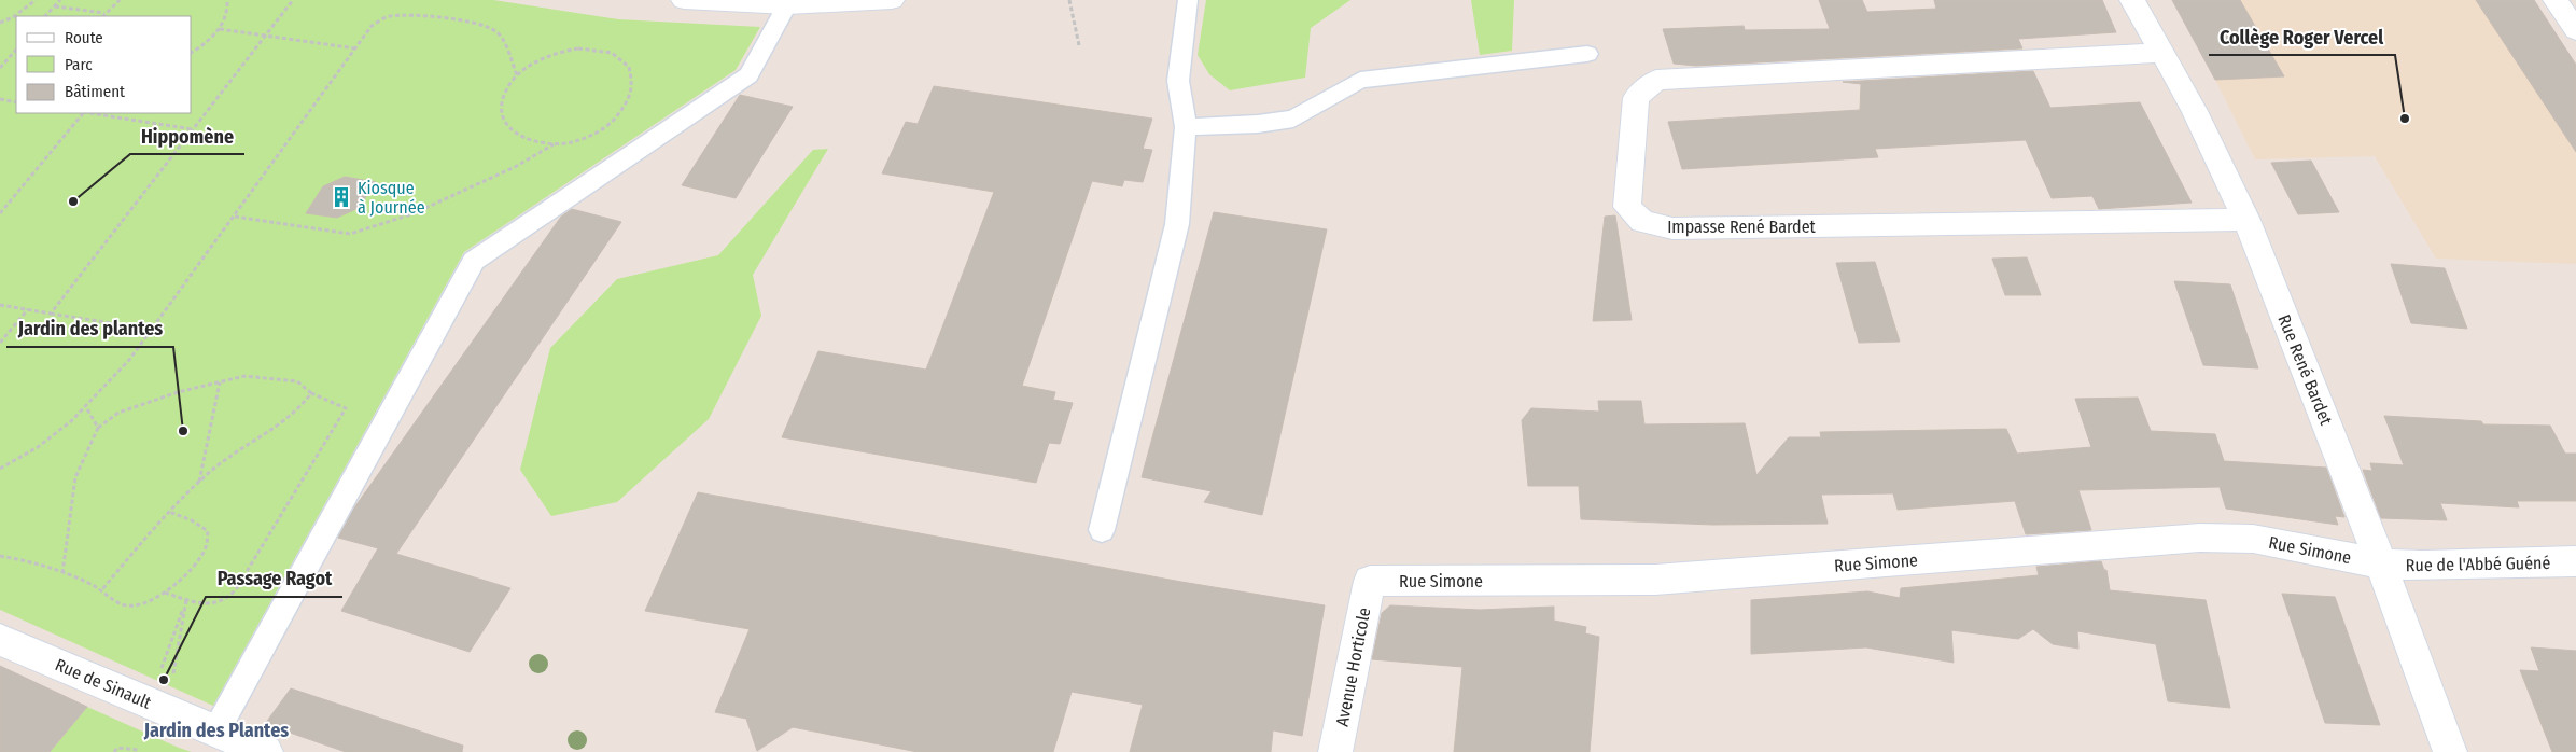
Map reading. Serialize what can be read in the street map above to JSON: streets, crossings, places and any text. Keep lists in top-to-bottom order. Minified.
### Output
{"streets":{"street":["Impasse René Bardet","Rue René Bardet","Rue Simone","Rue de l'Abbé Guéné","Avenue Horticole","Rue de Sinault"]},"crossings":[["Impasse René Bardet","Rue René Bardet"],["Rue René Bardet","Rue Simone"],["Rue René Bardet","Rue de l'Abbé Guéné"],["Rue Simone","Rue de l'Abbé Guéné"],["Rue Simone","Avenue Horticole"]],"districts":["Jardin des Plantes"],"places":{"other":["Collège Roger Vercel","Hippomène","Jardin des plantes","Passage Ragot"],"building":["Kiosque à Journée"]},"legend":["Route","Parc","Bâtiment"]}
